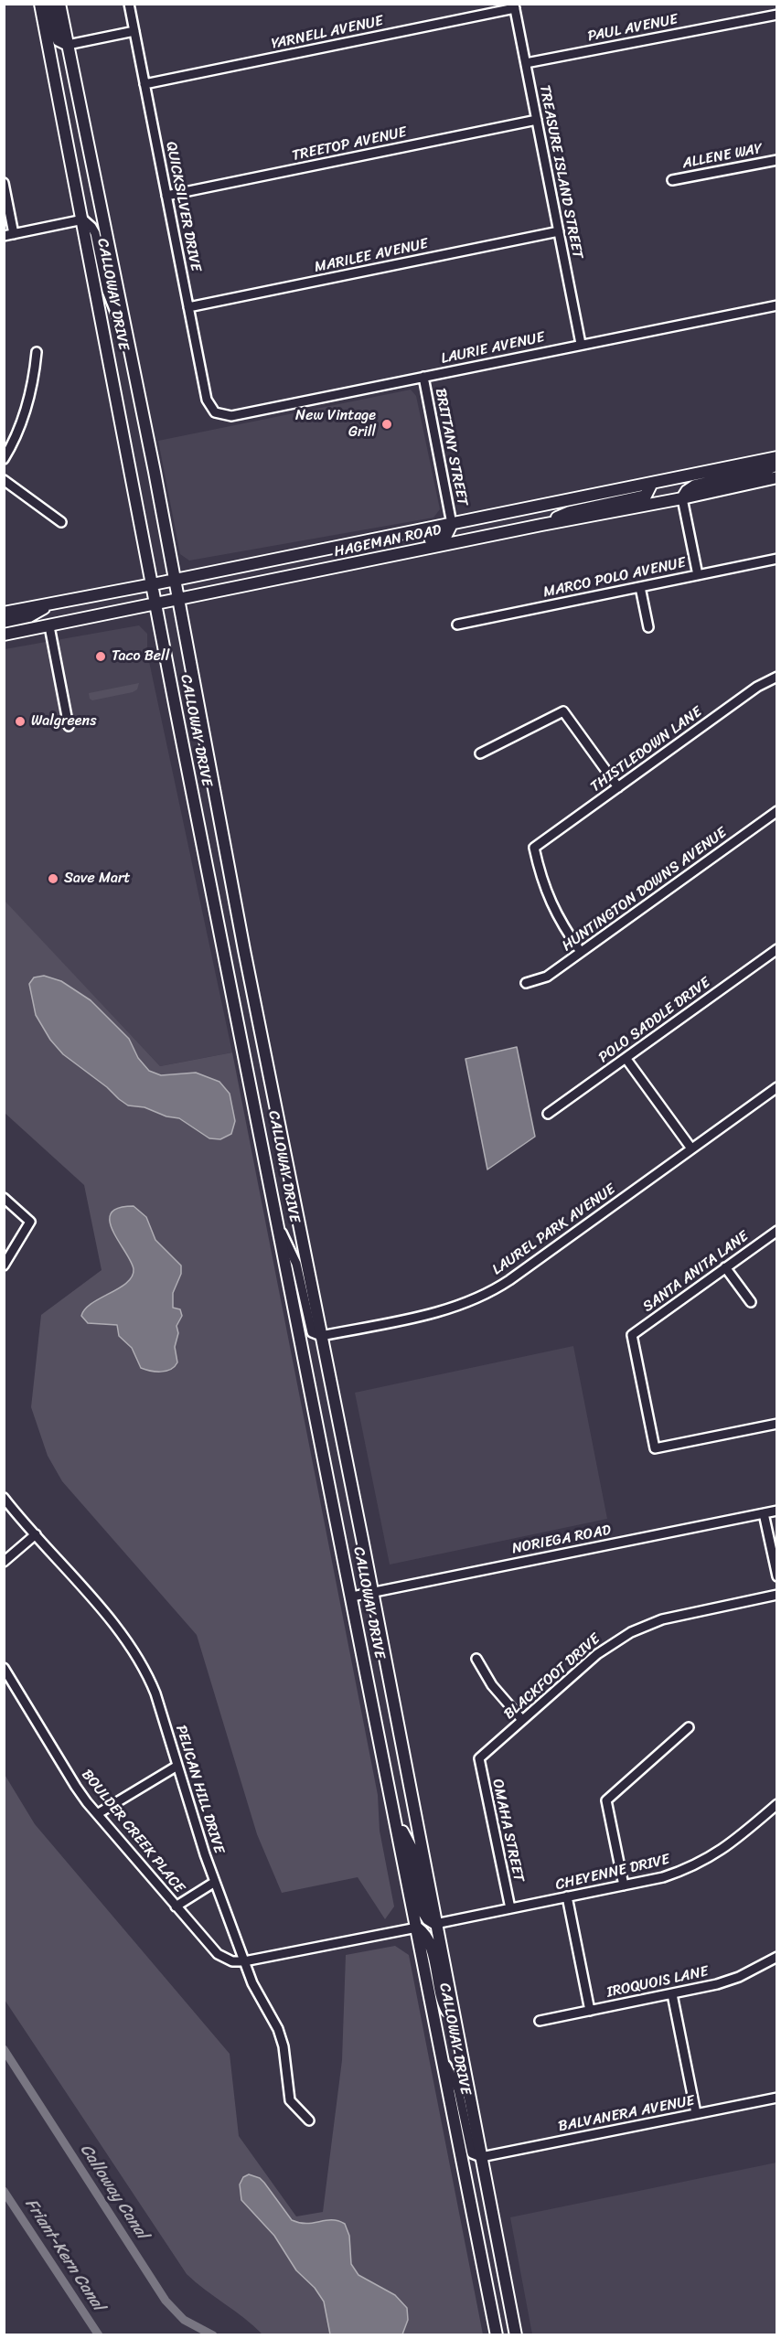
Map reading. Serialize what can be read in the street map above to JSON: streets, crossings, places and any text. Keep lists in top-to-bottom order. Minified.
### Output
{"streets":{"main road":["CALLOWAY DRIVE","HAGEMAN ROAD"],"street":["PAUL AVENUE","YARNELL AVENUE","TREETOP AVENUE","ALLENE WAY","TREASURE ISLAND STREET","QUICKSILVER DRIVE","MARILEE AVENUE","LAURIE AVENUE","BRITTANY STREET","MARCO POLO AVENUE","THISTLEDOWN LANE","HUNTINGTON DOWNS AVENUE","POLO SADDLE DRIVE","LAUREL PARK AVENUE","SANTA ANITA LANE","NORIEGA ROAD","BLACKFOOT DRIVE","PELICAN HILL DRIVE","OMAHA STREET","BOULDER CREEK PLACE","CHEYENNE DRIVE","IROQUOIS LANE","BALVANERA AVENUE"]},"crossings":[["PAUL AVENUE","TREASURE ISLAND STREET"],["YARNELL AVENUE","TREASURE ISLAND STREET"],["YARNELL AVENUE","QUICKSILVER DRIVE"],["TREETOP AVENUE","TREASURE ISLAND STREET"],["TREETOP AVENUE","QUICKSILVER DRIVE"],["TREASURE ISLAND STREET","MARILEE AVENUE"],["TREASURE ISLAND STREET","LAURIE AVENUE"],["QUICKSILVER DRIVE","MARILEE AVENUE"],["QUICKSILVER DRIVE","LAURIE AVENUE"],["CALLOWAY DRIVE","HAGEMAN ROAD"],["CALLOWAY DRIVE","LAUREL PARK AVENUE"],["CALLOWAY DRIVE","NORIEGA ROAD"],["CALLOWAY DRIVE","CHEYENNE DRIVE"],["CALLOWAY DRIVE","BALVANERA AVENUE"],["LAURIE AVENUE","BRITTANY STREET"],["BRITTANY STREET","HAGEMAN ROAD"],["THISTLEDOWN LANE","HUNTINGTON DOWNS AVENUE"],["BLACKFOOT DRIVE","OMAHA STREET"],["PELICAN HILL DRIVE","BOULDER CREEK PLACE"],["OMAHA STREET","CHEYENNE DRIVE"]],"water":["Calloway Canal","Friant-Kern Canal"],"places":["New Vintage Grill","Taco Bell","Walgreens","Save Mart"]}
